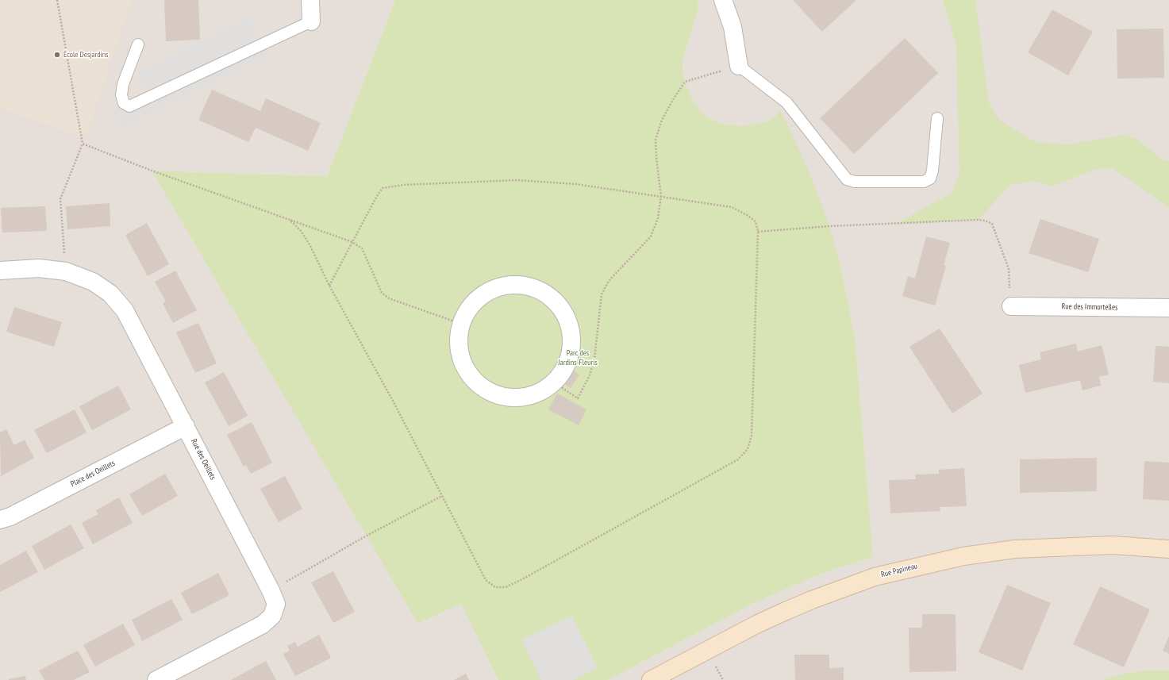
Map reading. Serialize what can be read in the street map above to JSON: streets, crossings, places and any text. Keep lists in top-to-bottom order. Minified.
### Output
{"streets":{"street":["Rue des Immortelles","Rue des Oeillets","Place des Oeillets","Rue Papineau"]},"crossings":[["Rue des Oeillets","Place des Oeillets"]],"parks":["Parc des Jardins-Fleuris"],"places":["École Desjardins"]}
